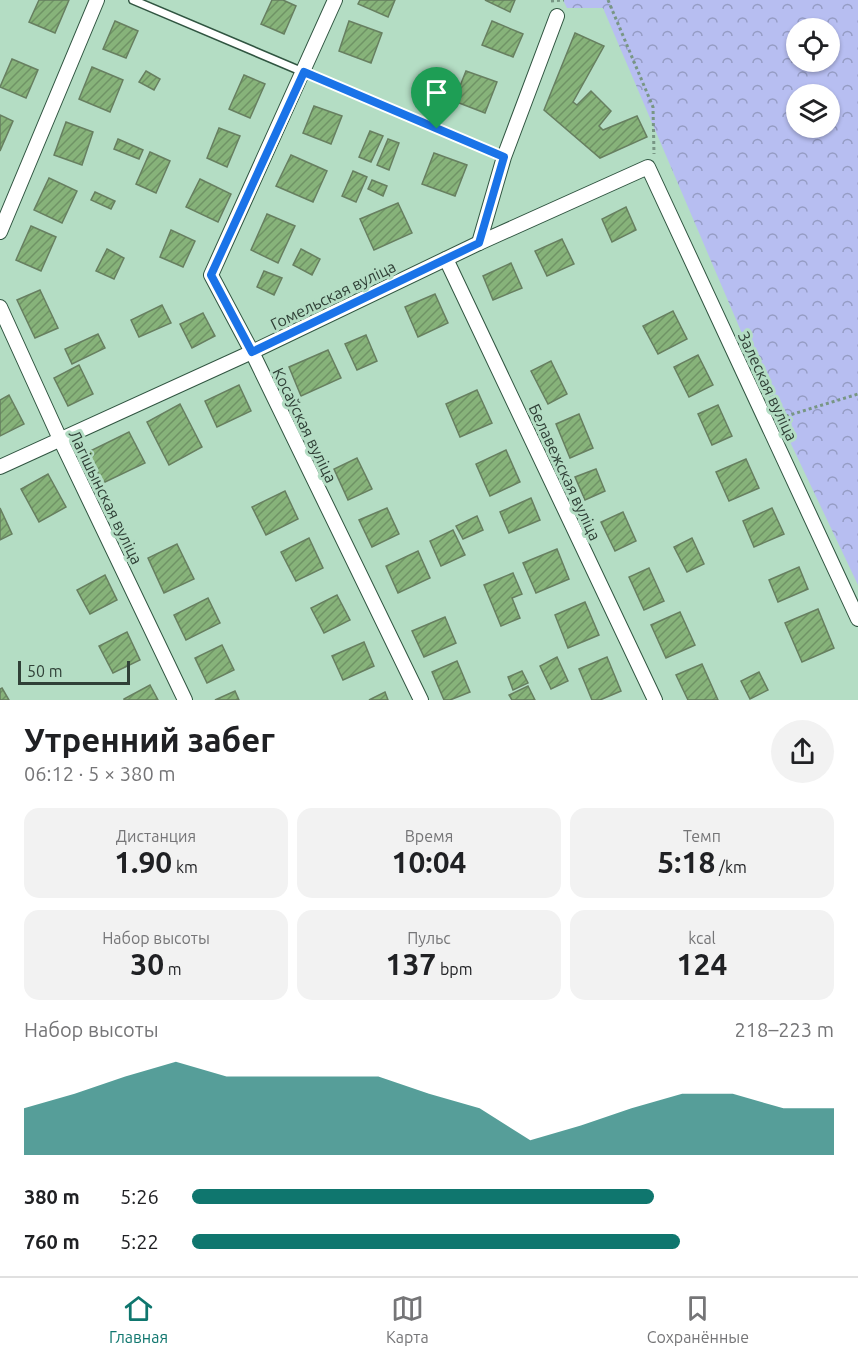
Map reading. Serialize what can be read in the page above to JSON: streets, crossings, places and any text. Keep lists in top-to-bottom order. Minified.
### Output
{"streets":{"street":["Гомельская вуліца","Залеская вуліца","Косаўская вуліца","Белавежская вуліца","Лагішынская вуліца"]},"crossings":[["Гомельская вуліца","Залеская вуліца"],["Гомельская вуліца","Косаўская вуліца"],["Гомельская вуліца","Белавежская вуліца"],["Гомельская вуліца","Лагішынская вуліца"]],"scale_bar":"50 m","page":{"scale":"50 m","heading":["Утренний забег","06:12 · 5 × 380 m"],"stats":[["Дистанция","1.90 km"],["Время","10:04"],["Темп","5:18 /km"],["Набор высоты","30 m"],["Пульс","137 bpm"],["kcal","124"]],"chart":["Набор высоты","218–223 m"],"list":[{"name":"380 m","note":"5:26"},{"name":"760 m","note":"5:22"}],"tabs":["Главная","Карта","Сохранённые"]}}
